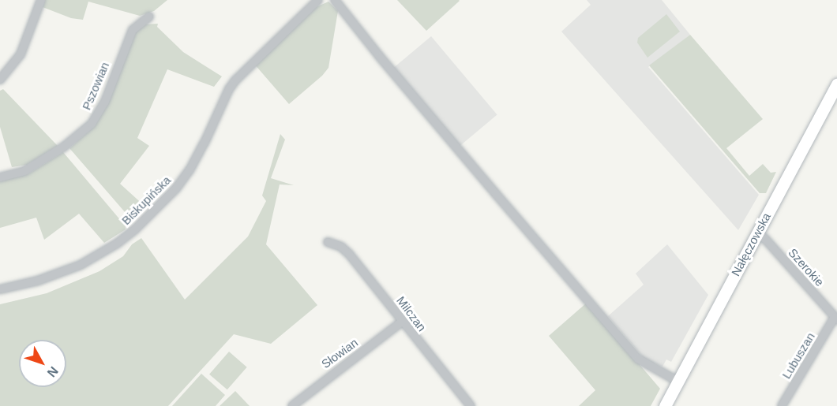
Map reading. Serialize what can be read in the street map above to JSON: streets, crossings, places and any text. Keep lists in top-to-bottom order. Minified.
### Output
{"streets":{"main road":["Nałęczowska"],"street":["Pszowian","Biskupińska","Szerokie","Milczan","Słowian","Lubuszan"]},"crossings":[["Nałęczowska","Szerokie"],["Szerokie","Lubuszan"],["Milczan","Słowian"]],"north":"bottom right"}
